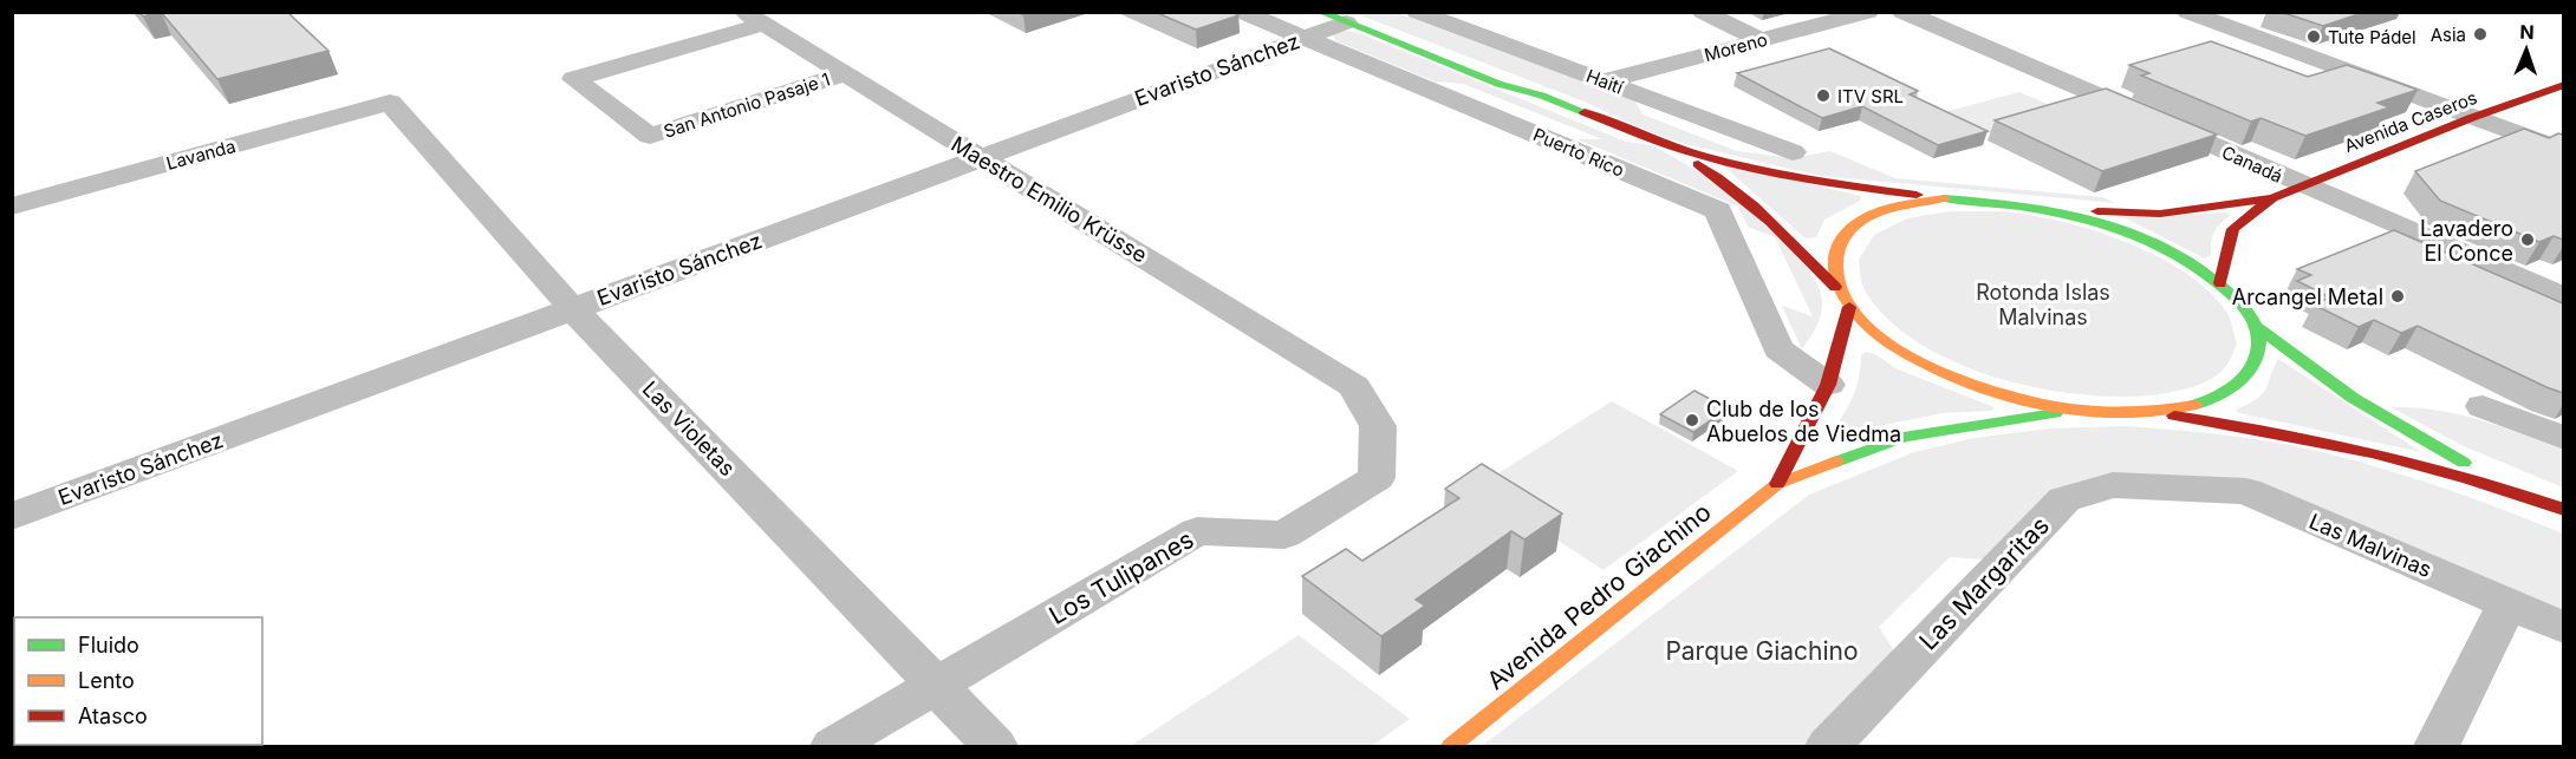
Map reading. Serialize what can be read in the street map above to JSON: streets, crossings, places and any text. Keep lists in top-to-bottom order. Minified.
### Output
{"streets":{"main road":["Avenida Caseros","Avenida Pedro Giachino"],"street":["Moreno","Evaristo Sánchez","Haití","San Antonio Pasaje 1","Puerto Rico","Lavanda","Canadá","Maestro Emilio Krüsse","Las Violetas","Las Malvinas","Los Tulipanes","Las Margaritas"]},"crossings":[["Moreno","Haití"],["Evaristo Sánchez","Puerto Rico"],["Evaristo Sánchez","Maestro Emilio Krüsse"],["Evaristo Sánchez","Las Violetas"],["San Antonio Pasaje 1","Maestro Emilio Krüsse"],["Avenida Caseros","Canadá"],["Puerto Rico","Avenida Pedro Giachino"],["Lavanda","Las Violetas"],["Maestro Emilio Krüsse","Los Tulipanes"],["Las Violetas","Los Tulipanes"],["Las Malvinas","Las Margaritas"]],"parks":["Rotonda Islas Malvinas","Parque Giachino"],"places":["Asia","Tute Pádel","ITV SRL","Lavadero El Conce","Arcangel Metal","Club de los Abuelos de Viedma"],"legend":["Fluido","Lento","Atasco"],"north":"top"}
